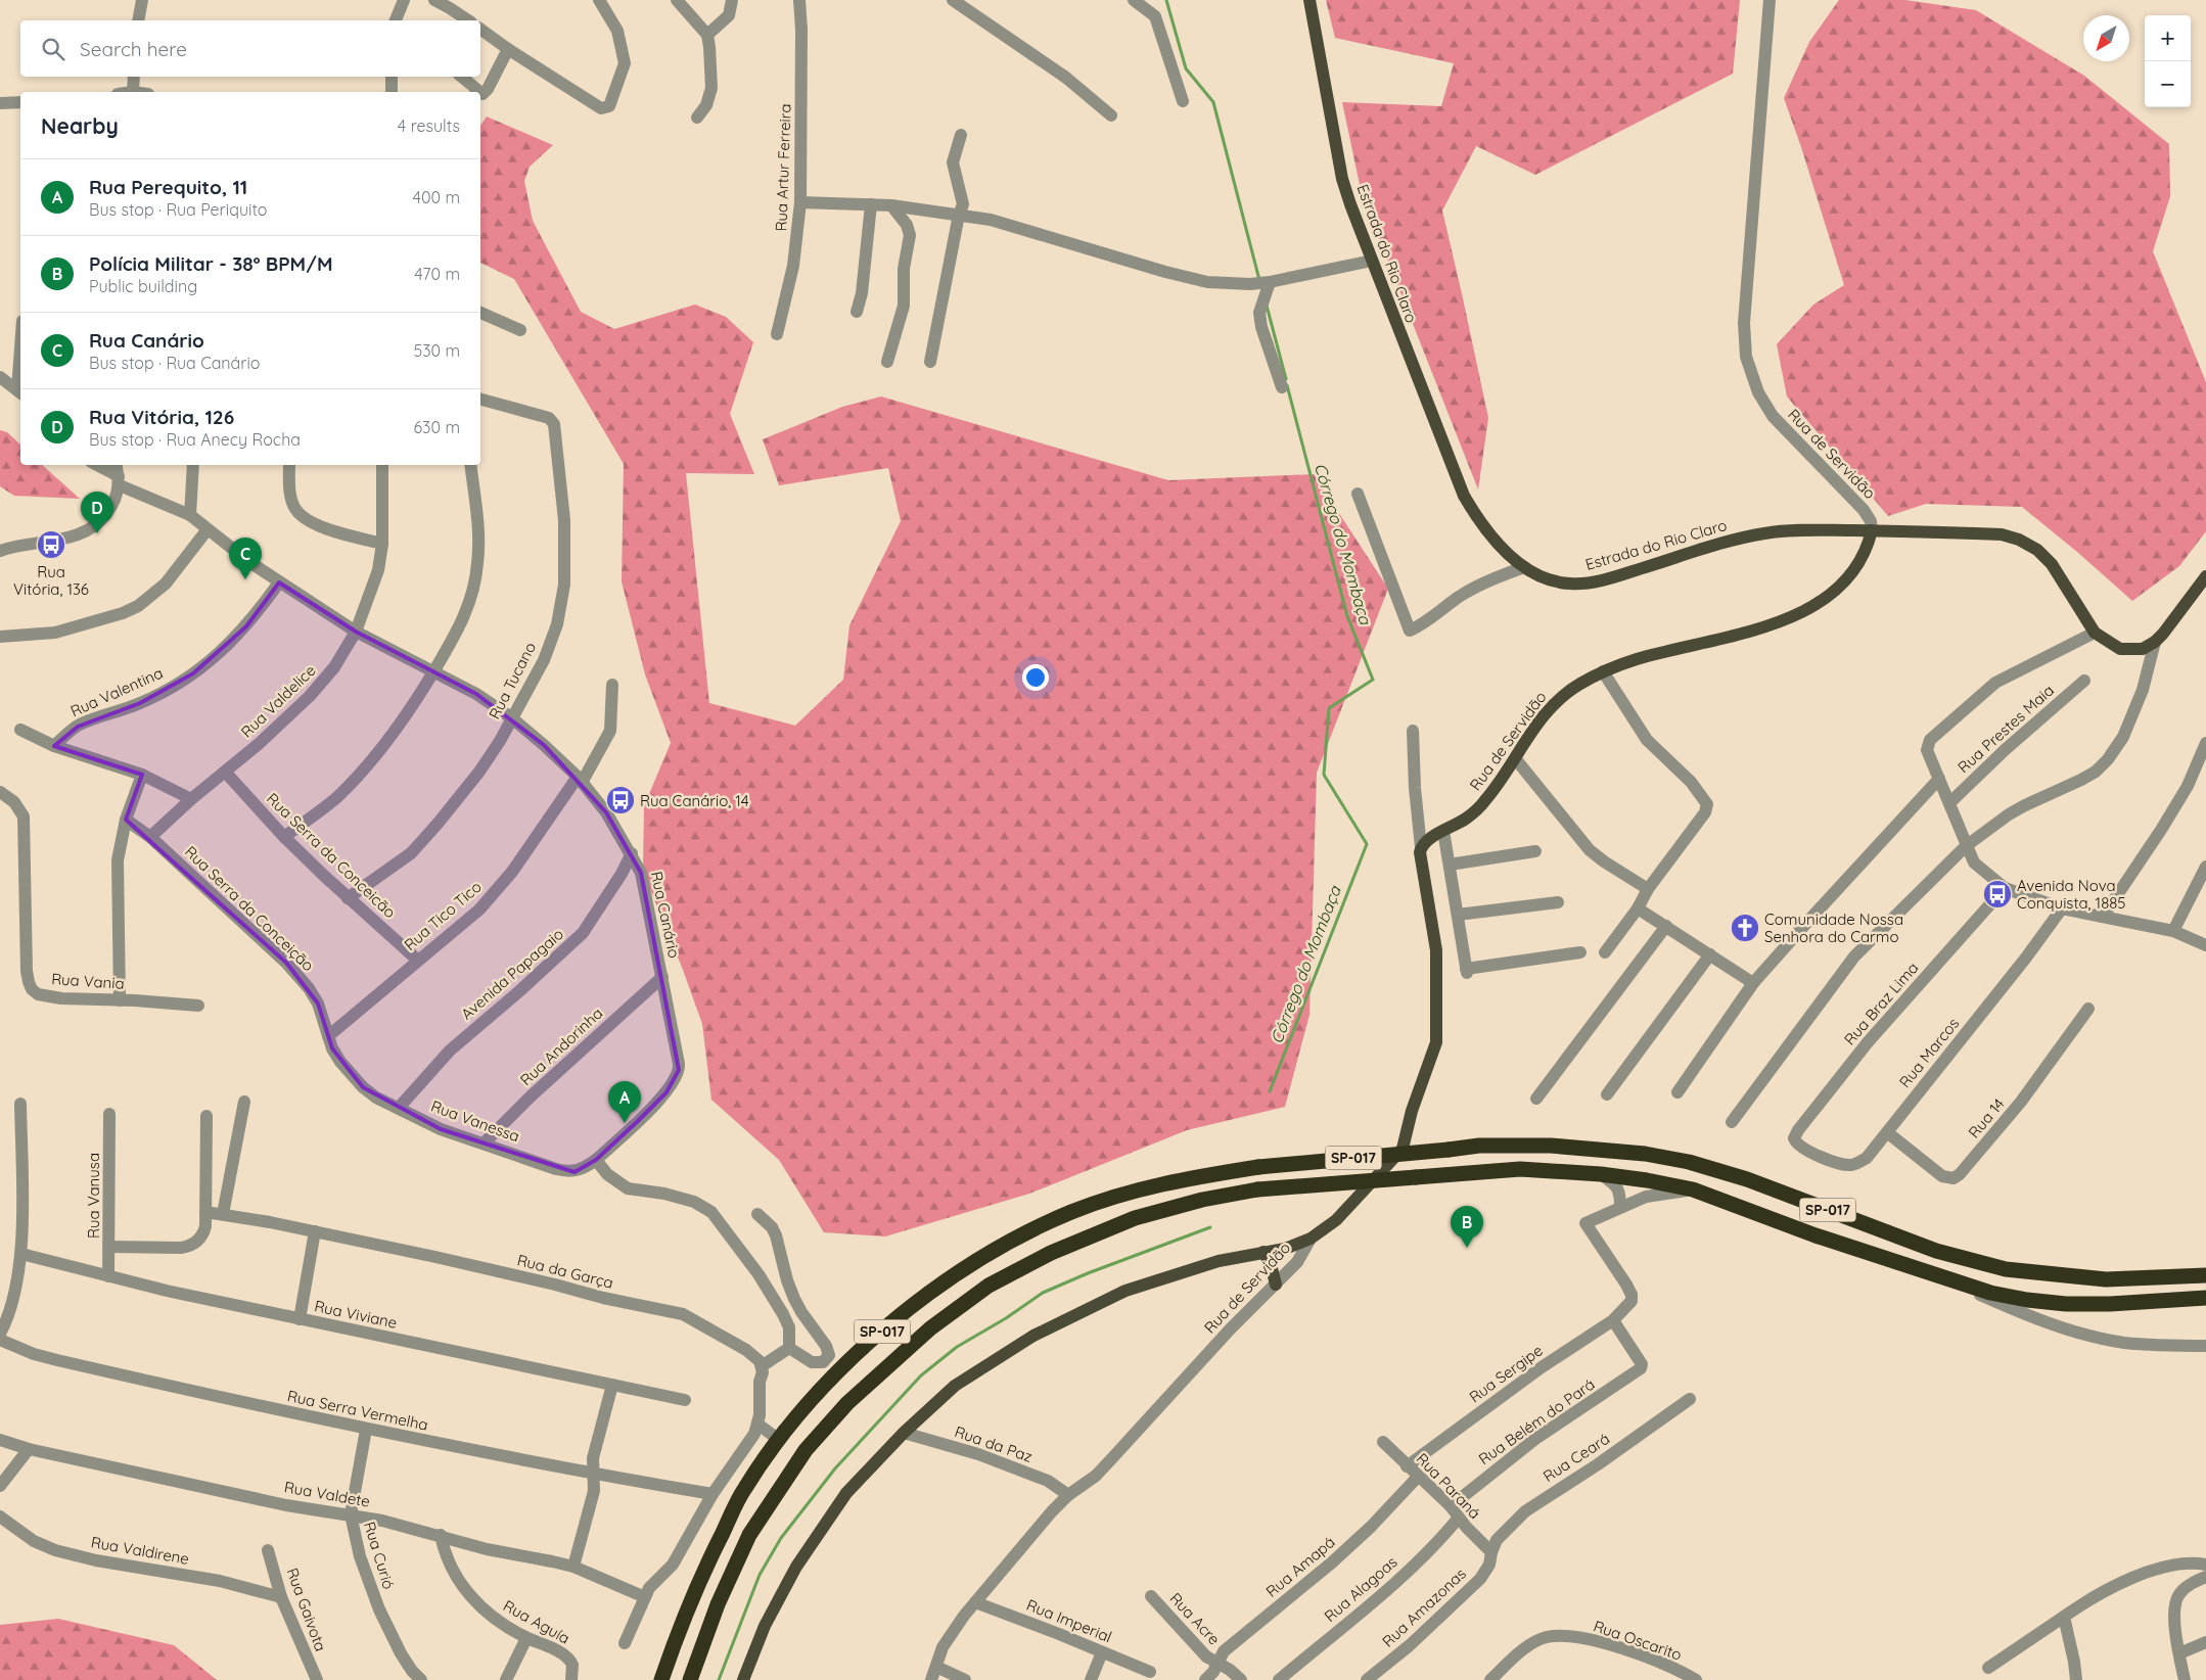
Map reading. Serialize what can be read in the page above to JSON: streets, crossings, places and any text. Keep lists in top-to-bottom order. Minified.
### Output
{"streets":{"highway":["SP-017"],"main road":["Estrada do Rio Claro","Rua de Servidão"],"street":["Rua Artur Ferreira","Rua Tucano","Rua Valentina","Rua Valdelice","Rua Prestes Maia","Rua Serra da Conceicão","Rua Serra da Conceição","Rua Canário","Rua Tico Tico","Avenida Papagaio","Rua Vania","Rua Braz Lima","Rua Andorinha","Rua Marcos","Rua 14","Rua Vanessa","Rua Vanusa","Rua da Garça","Rua Viviane","Rua Sergipe","Rua Serra Vermelha","Rua Belém do Pará","Rua da Paz","Rua Ceará","Rua Paraná","Rua Valdete","Rua Valdirene","Rua Curió","Rua Amapá","Rua Alagoas","Rua Amazonas","Rua Gaivota","Rua Acre","Rua Imperial","Rua Aguía","Rua Oscarito"]},"crossings":[["Estrada do Rio Claro","Rua de Servidão"],["Rua de Servidão","Rua da Paz"],["Rua de Servidão","Rua Imperial"],["Rua Tucano","Rua Serra da Conceicão"],["Rua Tucano","Rua Canário"],["Rua Valentina","Rua Canário"],["Rua Valdelice","Rua Serra da Conceicão"],["Rua Valdelice","Rua Serra da Conceição"],["Rua Valdelice","Rua Canário"],["Rua Serra da Conceicão","Rua Tico Tico"],["Rua Serra da Conceição","Rua Tico Tico"],["Rua Serra da Conceição","Rua Vanessa"],["Rua Canário","Rua Tico Tico"],["Rua Canário","Avenida Papagaio"],["Rua Canário","Rua Andorinha"],["Rua Canário","Rua Vanessa"],["Rua Tico Tico","Rua Vanessa"],["Avenida Papagaio","Rua Vanessa"],["Rua Braz Lima","Rua Marcos"],["Rua Andorinha","Rua Vanessa"],["Rua Marcos","Rua 14"],["Rua Vanusa","Rua Viviane"],["Rua Sergipe","Rua Belém do Pará"],["Rua Sergipe","Rua Paraná"],["Rua Serra Vermelha","Rua Curió"],["Rua Belém do Pará","Rua Paraná"],["Rua Ceará","Rua Paraná"],["Rua Ceará","Rua Amazonas"],["Rua Paraná","Rua Amapá"],["Rua Paraná","Rua Alagoas"],["Rua Paraná","Rua Amazonas"],["Rua Valdete","Rua Curió"],["Rua Valdete","Rua Aguía"],["Rua Valdirene","Rua Gaivota"],["Rua Amapá","Rua Acre"]],"water":["Córrego do Mombaça"],"places":{"bus stop":["Rua Vitória, 136","Rua Canário, 14","Avenida Nova Conquista, 1885"],"church":["Comunidade Nossa Senhora do Carmo"]},"north":"bottom left","page":{"map_buttons":["+","−"],"search":"Search here","heading":["Nearby","4 results"],"list":[{"mark":"A","name":"Rua Perequito, 11","note":"Bus stop · Rua Periquito","value":"400 m"},{"mark":"B","name":"Polícia Militar - 38º BPM/M","note":"Public building","value":"470 m"},{"mark":"C","name":"Rua Canário","note":"Bus stop · Rua Canário","value":"530 m"},{"mark":"D","name":"Rua Vitória, 126","note":"Bus stop · Rua Anecy Rocha","value":"630 m"}],"pins":["D","C","A","B"]}}
